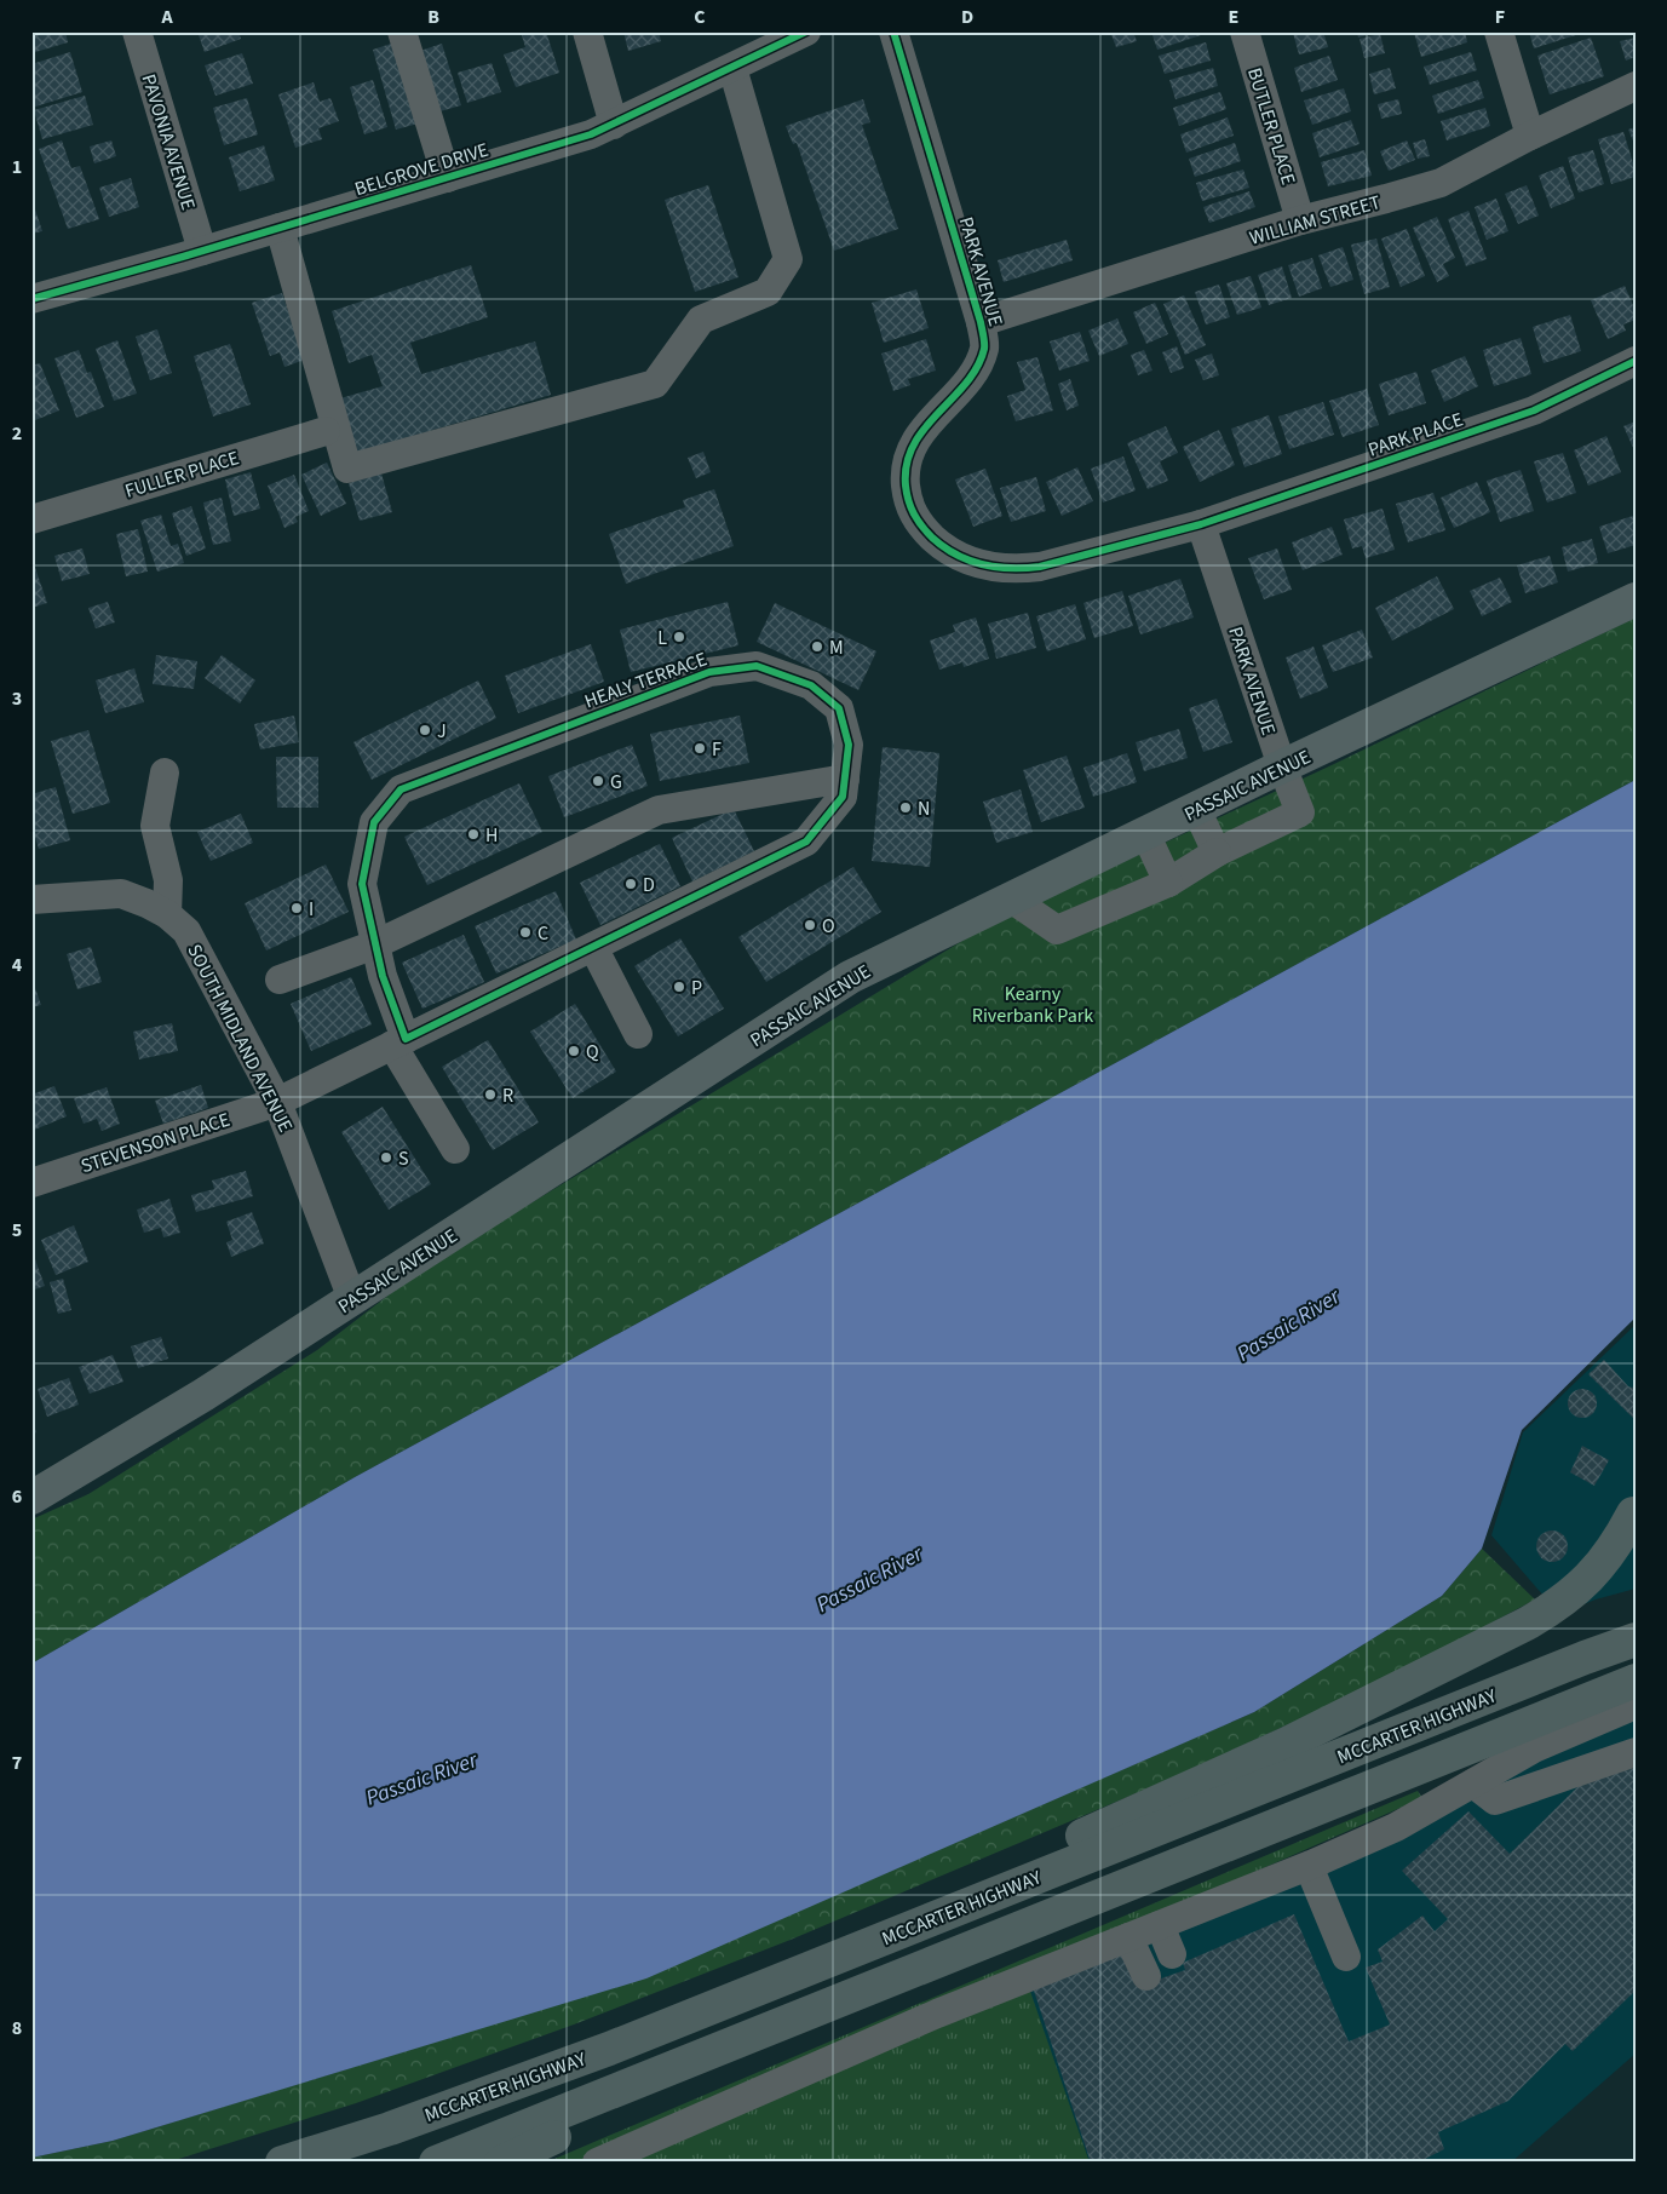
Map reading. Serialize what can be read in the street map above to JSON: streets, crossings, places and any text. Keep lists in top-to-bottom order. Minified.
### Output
{"streets":{"highway":["MCCARTER HIGHWAY"],"main road":["PASSAIC AVENUE"],"street":["BUTLER PLACE","PAVONIA AVENUE","BELGROVE DRIVE","WILLIAM STREET","PARK AVENUE","PARK PLACE","FULLER PLACE","HEALY TERRACE","SOUTH MIDLAND AVENUE","STEVENSON PLACE"]},"crossings":[["BUTLER PLACE","WILLIAM STREET"],["PAVONIA AVENUE","BELGROVE DRIVE"],["WILLIAM STREET","PARK AVENUE"],["PARK AVENUE","PARK PLACE"],["PARK AVENUE","PASSAIC AVENUE"],["HEALY TERRACE","SOUTH MIDLAND AVENUE"],["HEALY TERRACE","STEVENSON PLACE"],["PASSAIC AVENUE","SOUTH MIDLAND AVENUE"],["SOUTH MIDLAND AVENUE","STEVENSON PLACE"]],"water":["Passaic River"],"parks":["Kearny Riverbank Park"],"places":["L","M","J","F","G","N","H","D","I","O","C","P","Q","R","S"],"grid":{"columns":["A","B","C","D","E","F"],"rows":["1","2","3","4","5","6","7","8"]}}
